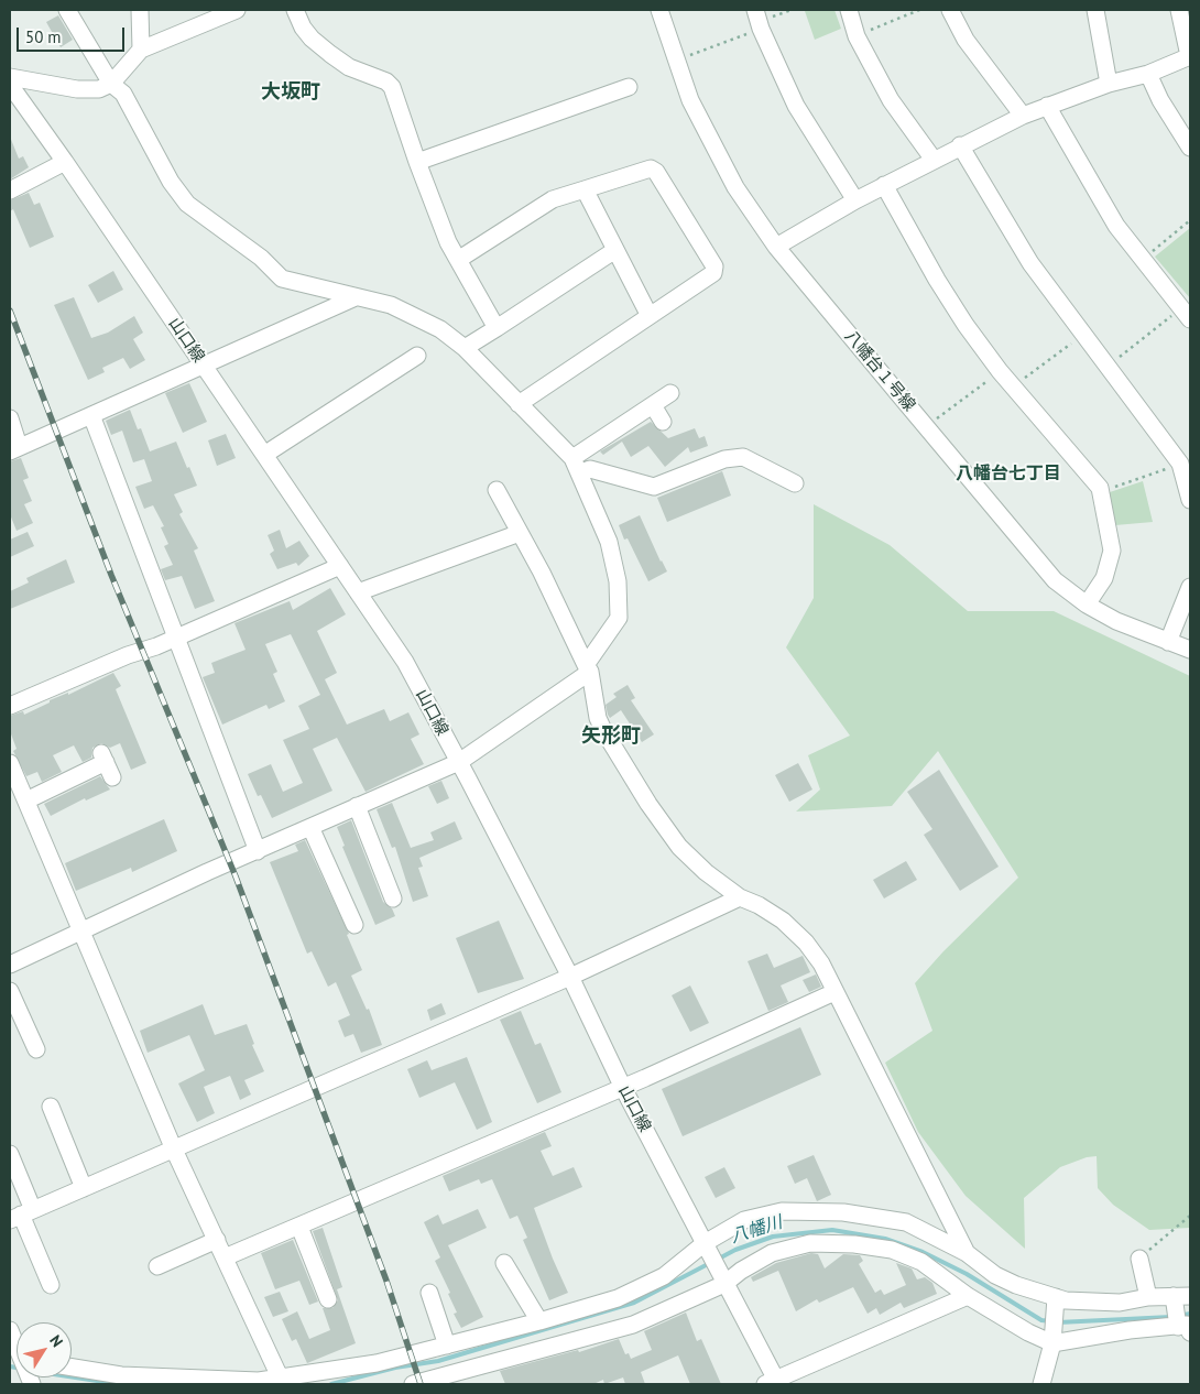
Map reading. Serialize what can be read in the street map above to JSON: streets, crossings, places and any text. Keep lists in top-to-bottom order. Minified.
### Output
{"streets":{"street":["山口線","八幡台１号線"]},"districts":["大坂町","八幡台七丁目","矢形町"],"water":["八幡川"],"scale_bar":"50 m","north":"top right"}
